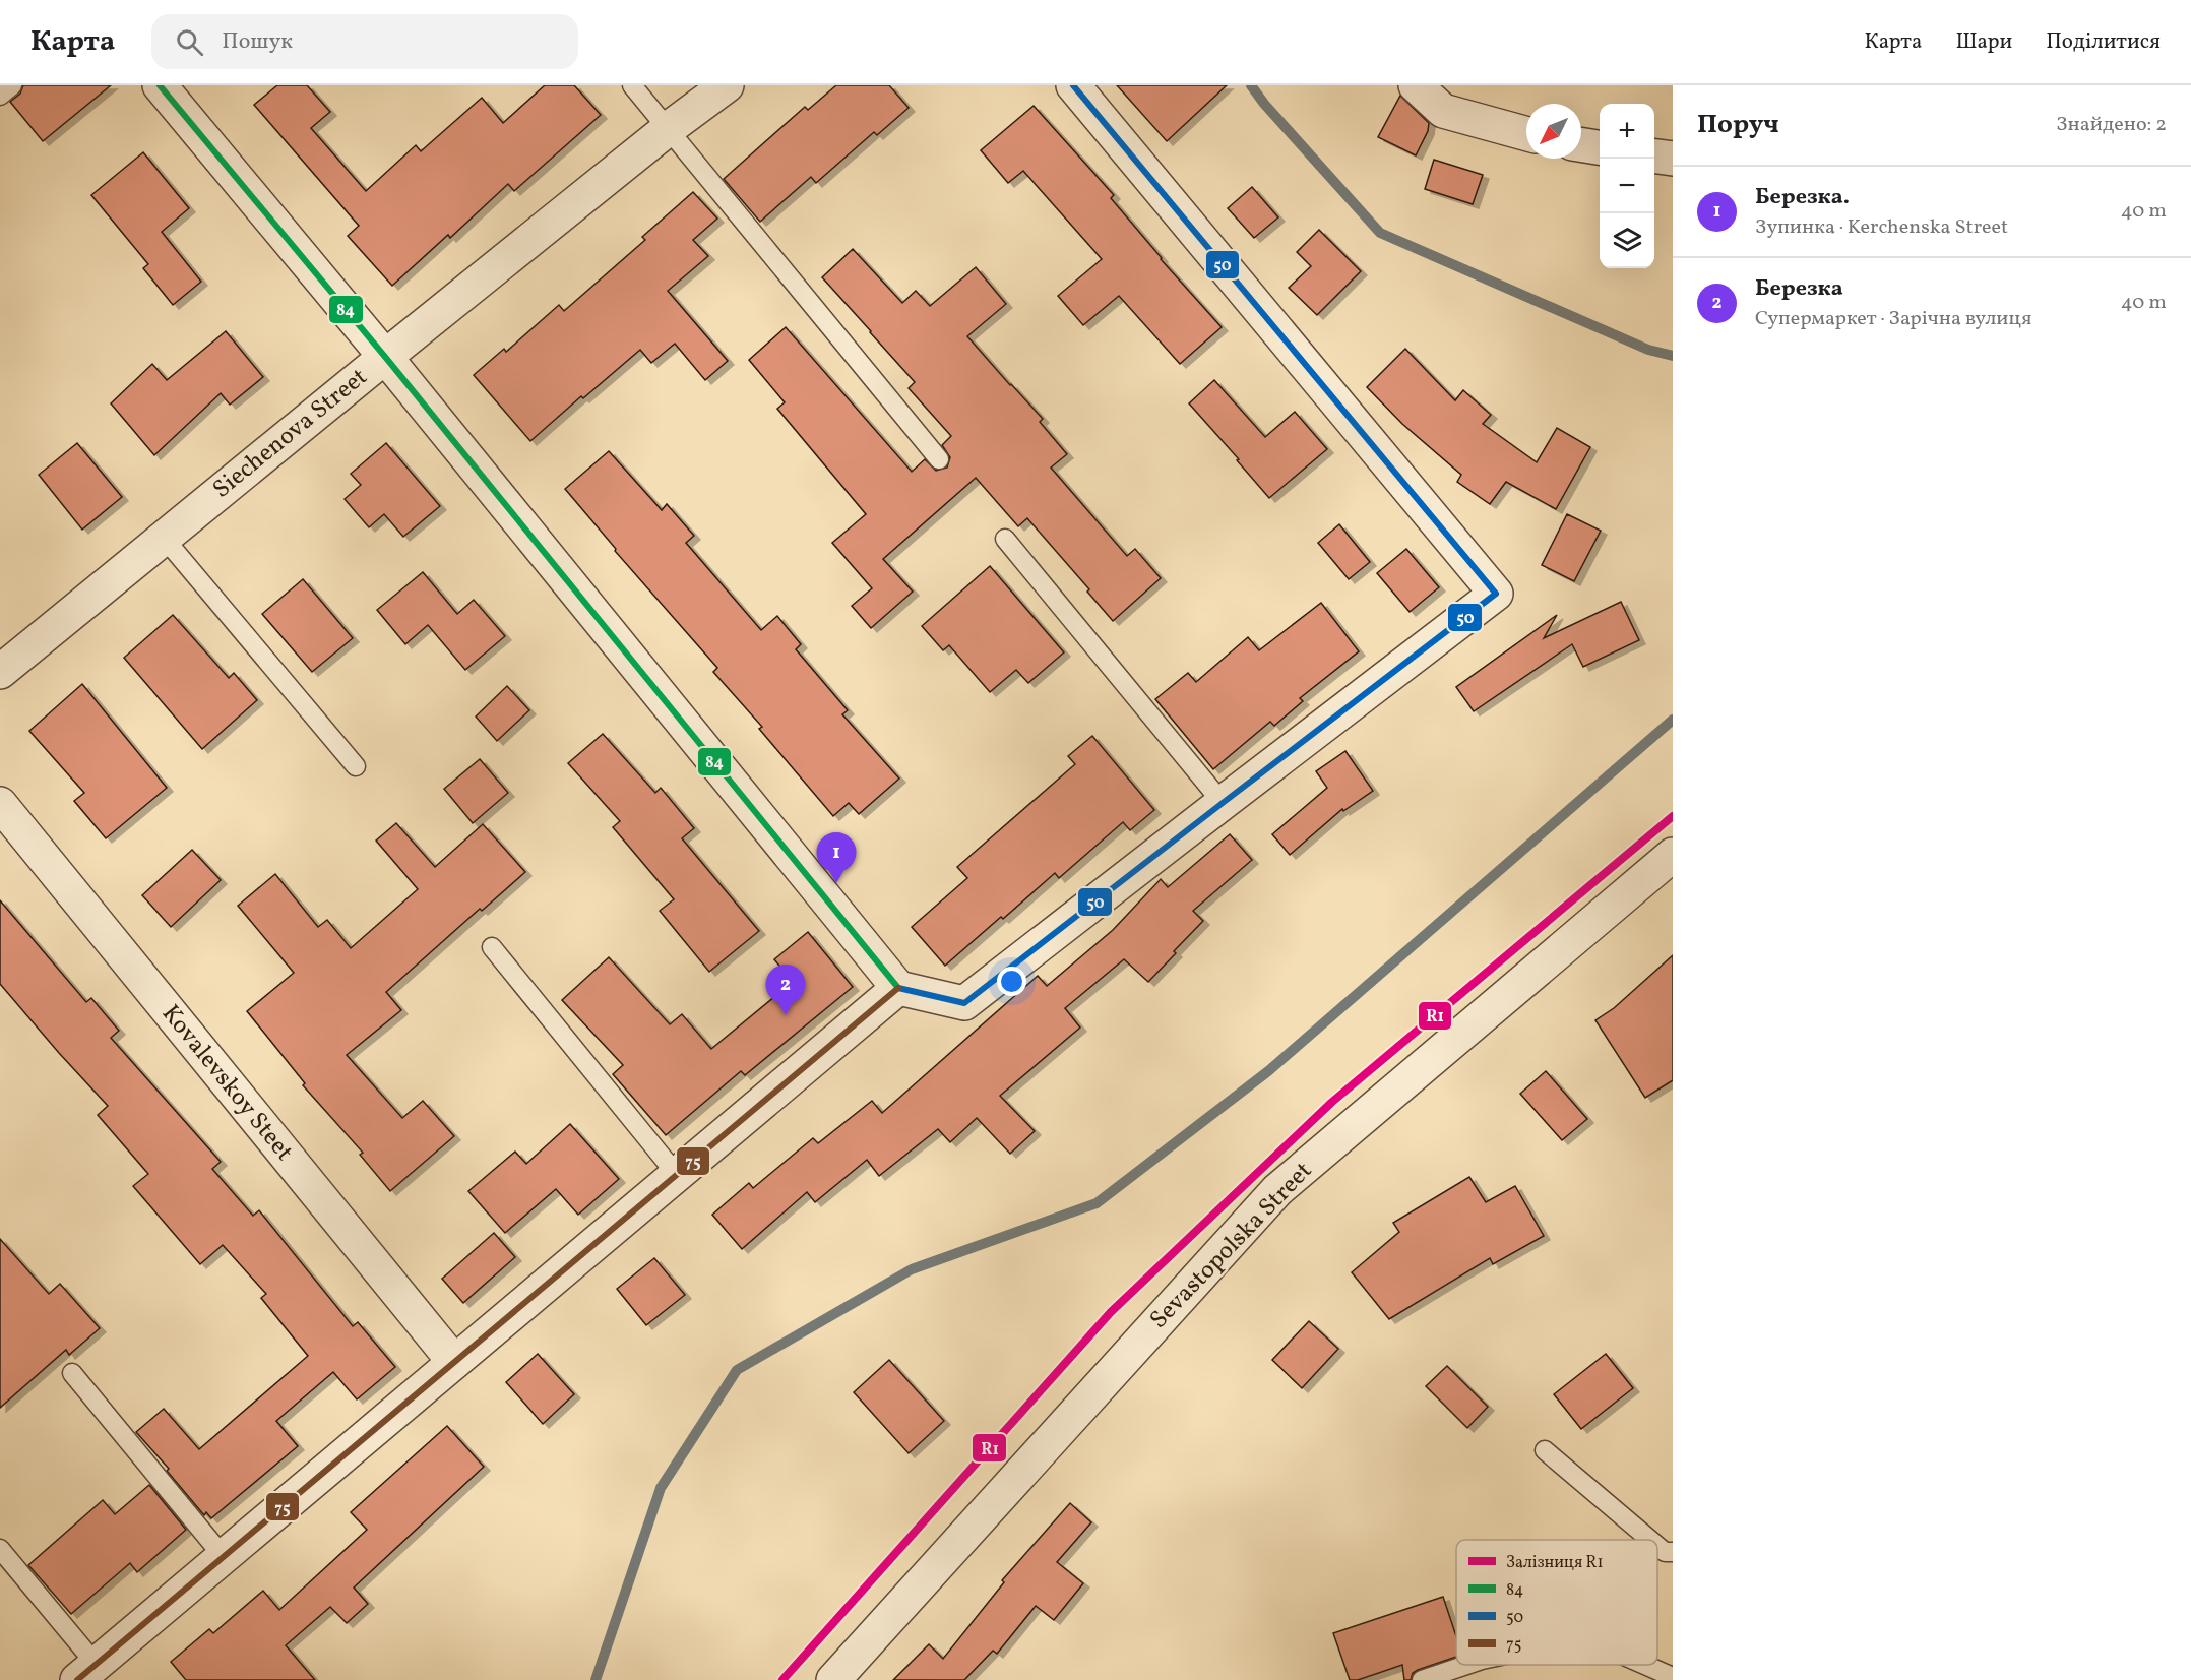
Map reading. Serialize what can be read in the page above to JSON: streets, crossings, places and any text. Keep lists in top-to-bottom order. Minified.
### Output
{"streets":{"street":["Siechenova Street","Kovalevskoy Steet","Sevastopolska Street"]},"lines":["transit line 84","transit line 50","rail line R1","transit line 75"],"legend":["Залізниця R1","84","50","75"],"north":"bottom left","page":{"header":"Карта","search":"Пошук","nav":["Карта","Шари","Поділитися"],"heading":["Поруч","Знайдено: 2"],"map_buttons":["+","−"],"list":[{"mark":"1","name":"Березка.","note":"Зупинка · Kerchenska Street","value":"40 m"},{"mark":"2","name":"Березка","note":"Супермаркет · Зарічна вулиця","value":"40 m"}],"pins":["1","2"]}}
